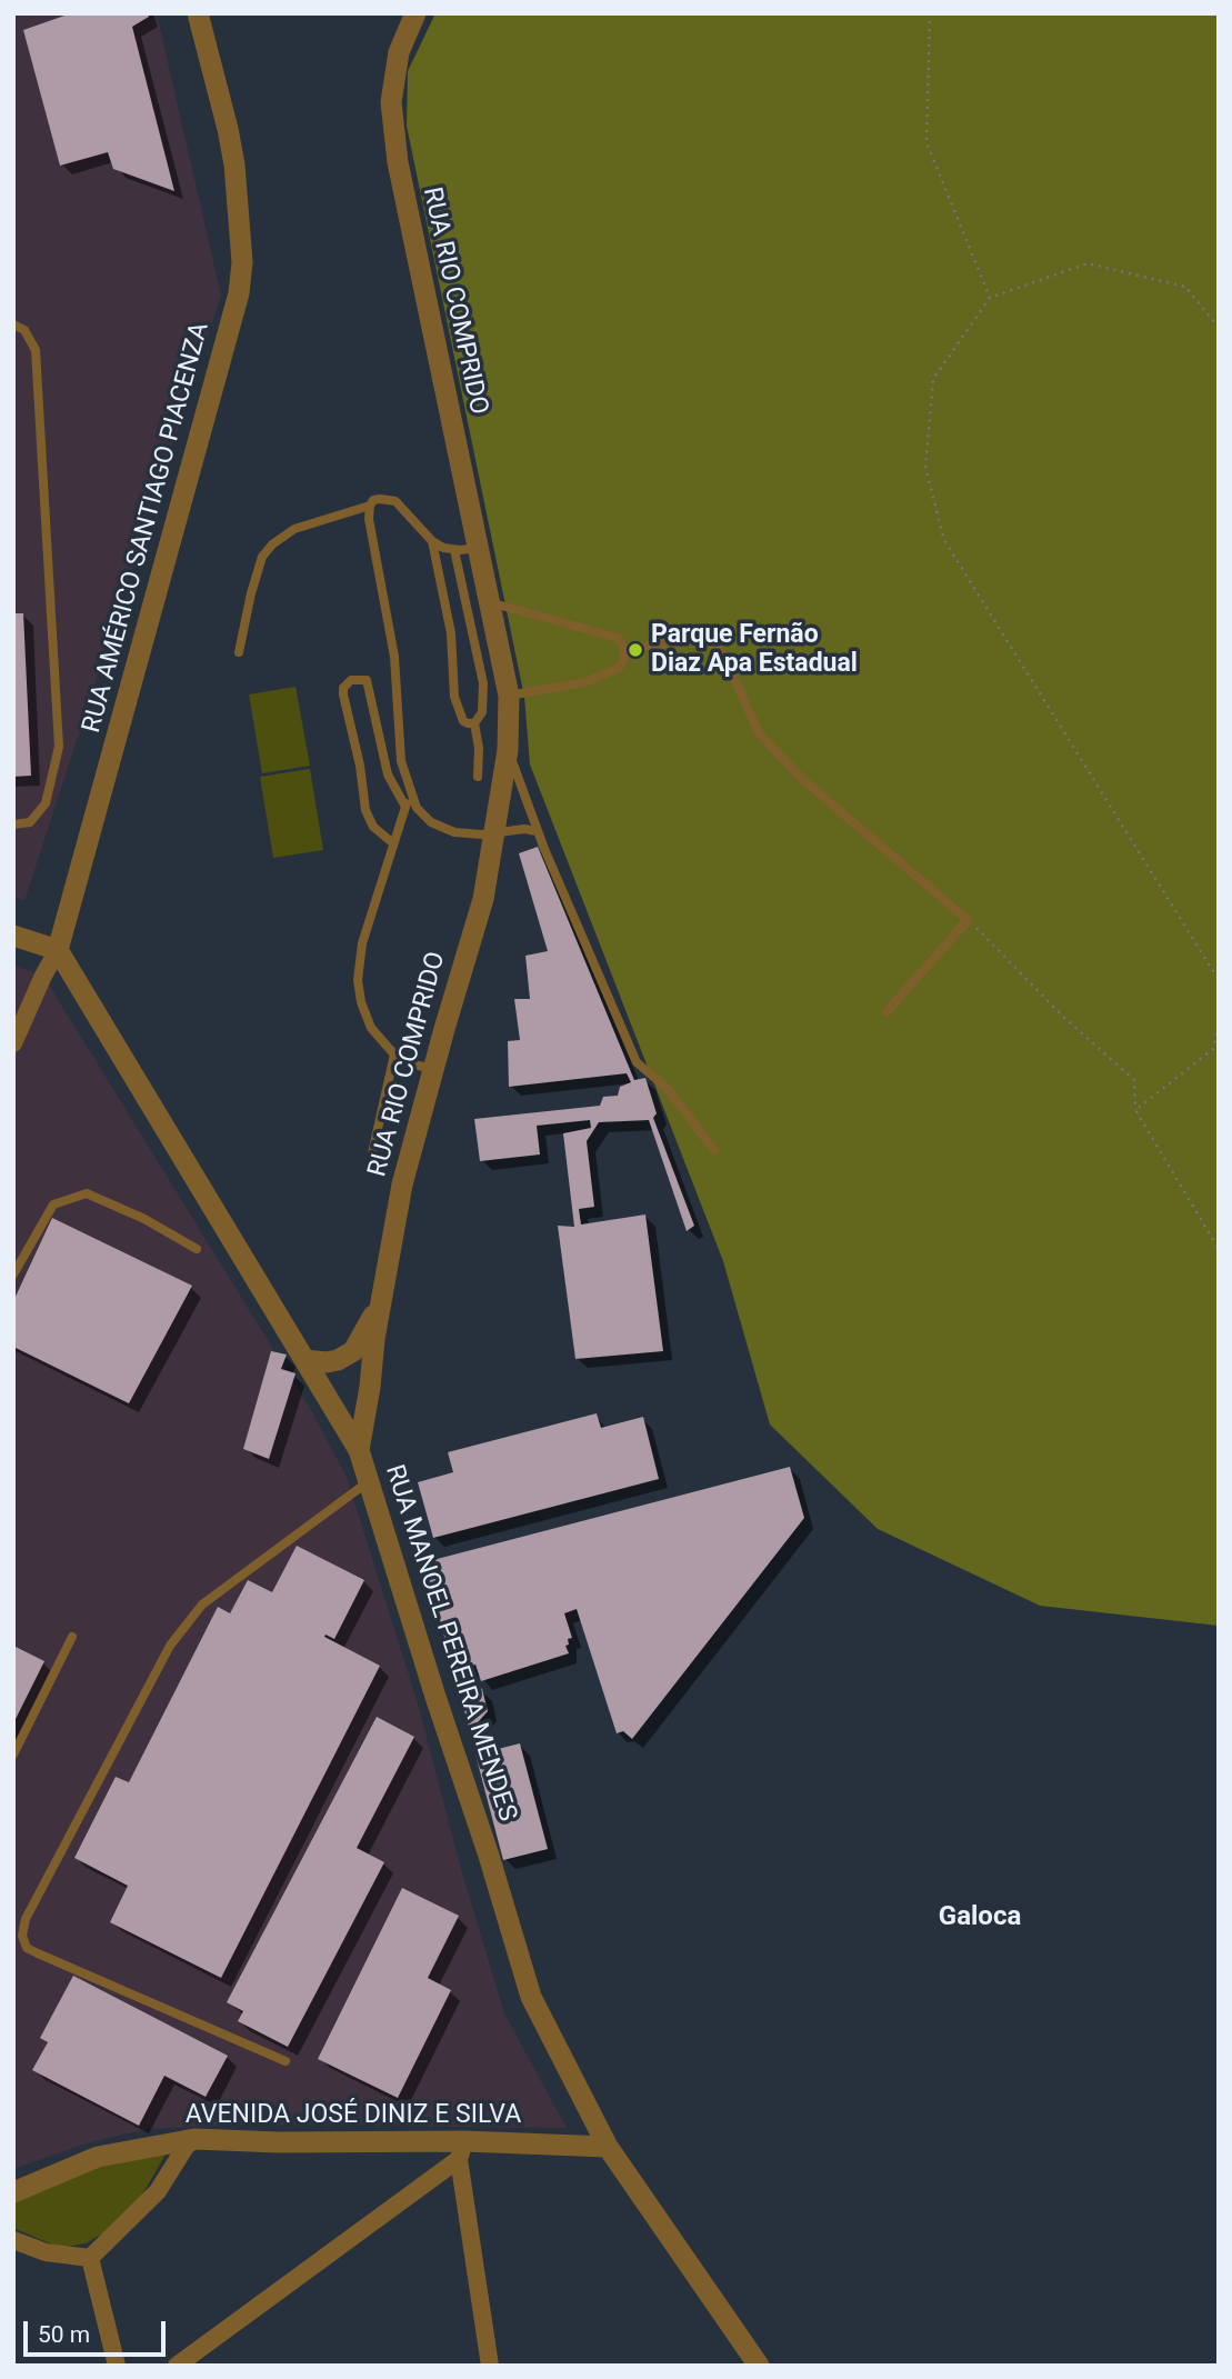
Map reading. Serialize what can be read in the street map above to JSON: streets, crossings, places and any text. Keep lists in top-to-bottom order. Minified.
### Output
{"streets":{"street":["RUA RIO COMPRIDO","RUA AMÉRICO SANTIAGO PIACENZA","RUA MANOEL PEREIRA MENDES","AVENIDA JOSÉ DINIZ E SILVA"]},"crossings":[["RUA RIO COMPRIDO","RUA MANOEL PEREIRA MENDES"],["RUA AMÉRICO SANTIAGO PIACENZA","RUA MANOEL PEREIRA MENDES"],["RUA MANOEL PEREIRA MENDES","AVENIDA JOSÉ DINIZ E SILVA"]],"districts":["Galoca"],"places":["Parque Fernão Diaz Apa Estadual"],"scale_bar":"50 m"}
